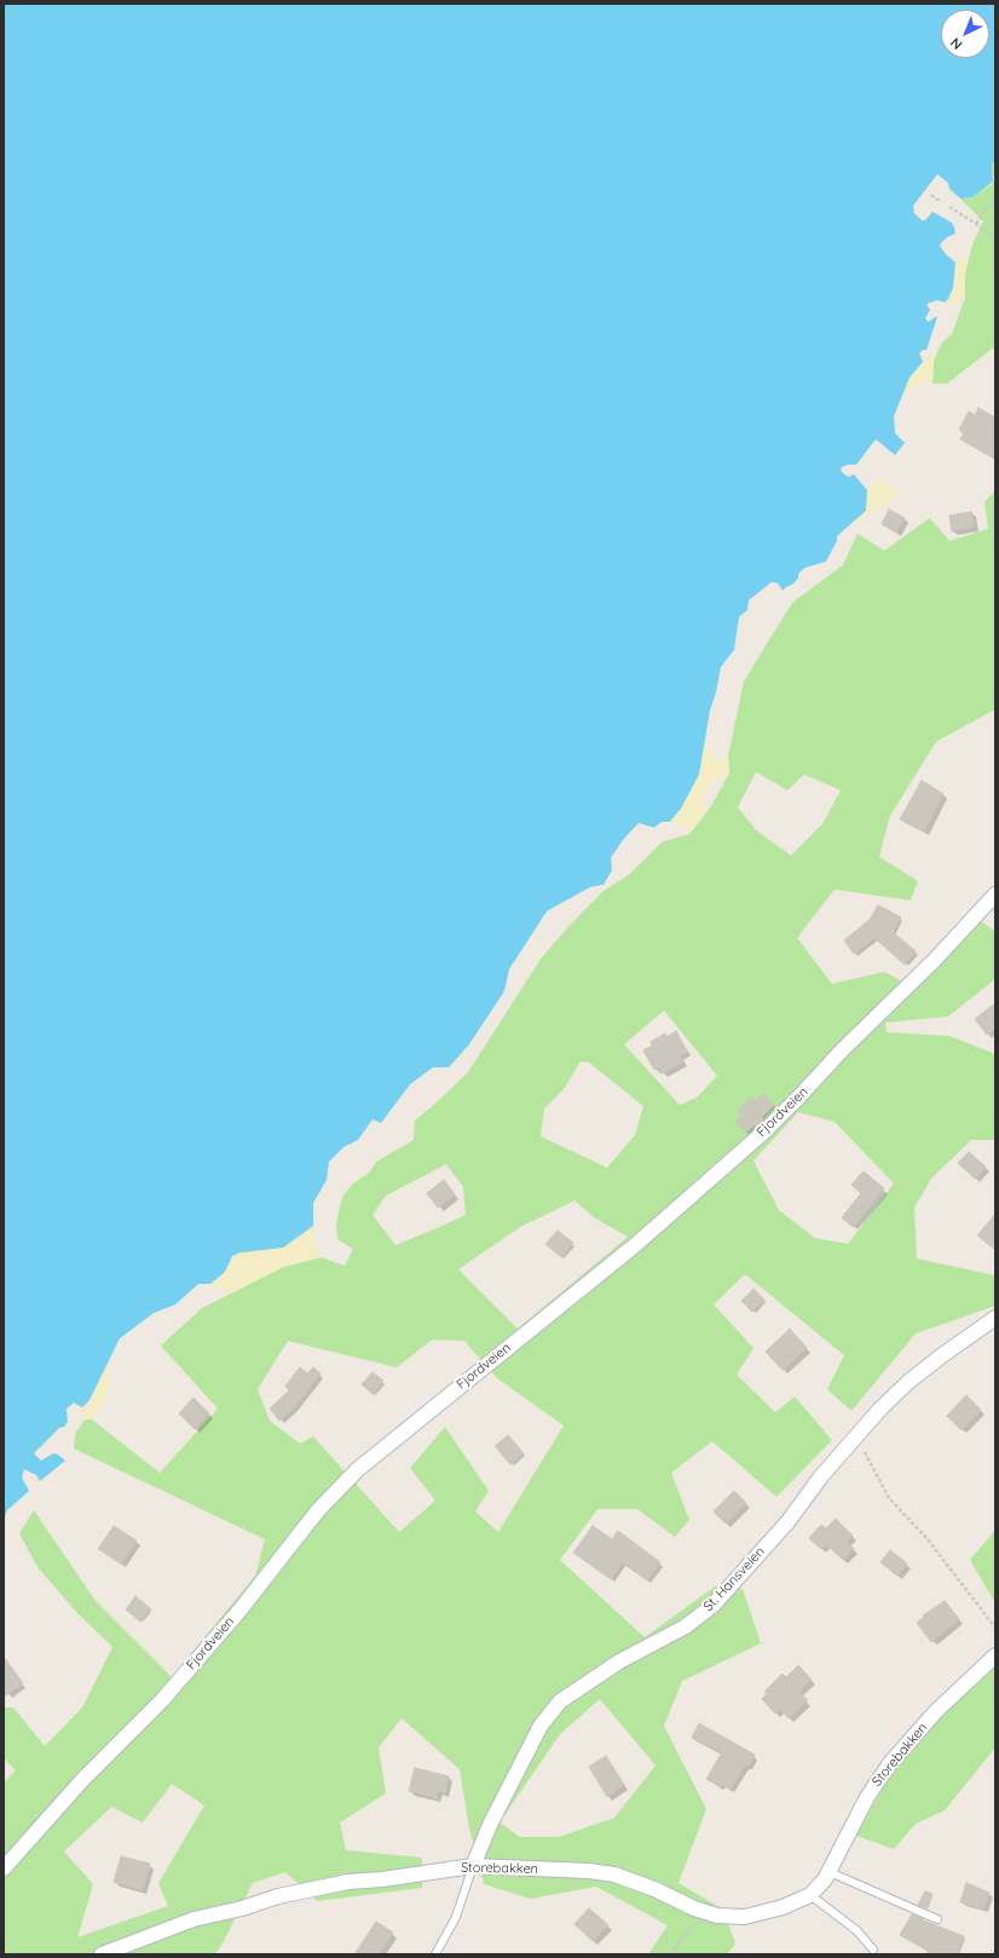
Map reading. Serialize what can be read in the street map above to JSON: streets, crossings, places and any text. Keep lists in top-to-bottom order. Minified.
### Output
{"streets":{"street":["Fjordveien","St. Hansveien","Storebakken"]},"crossings":[["St. Hansveien","Storebakken"]],"north":"bottom left"}
